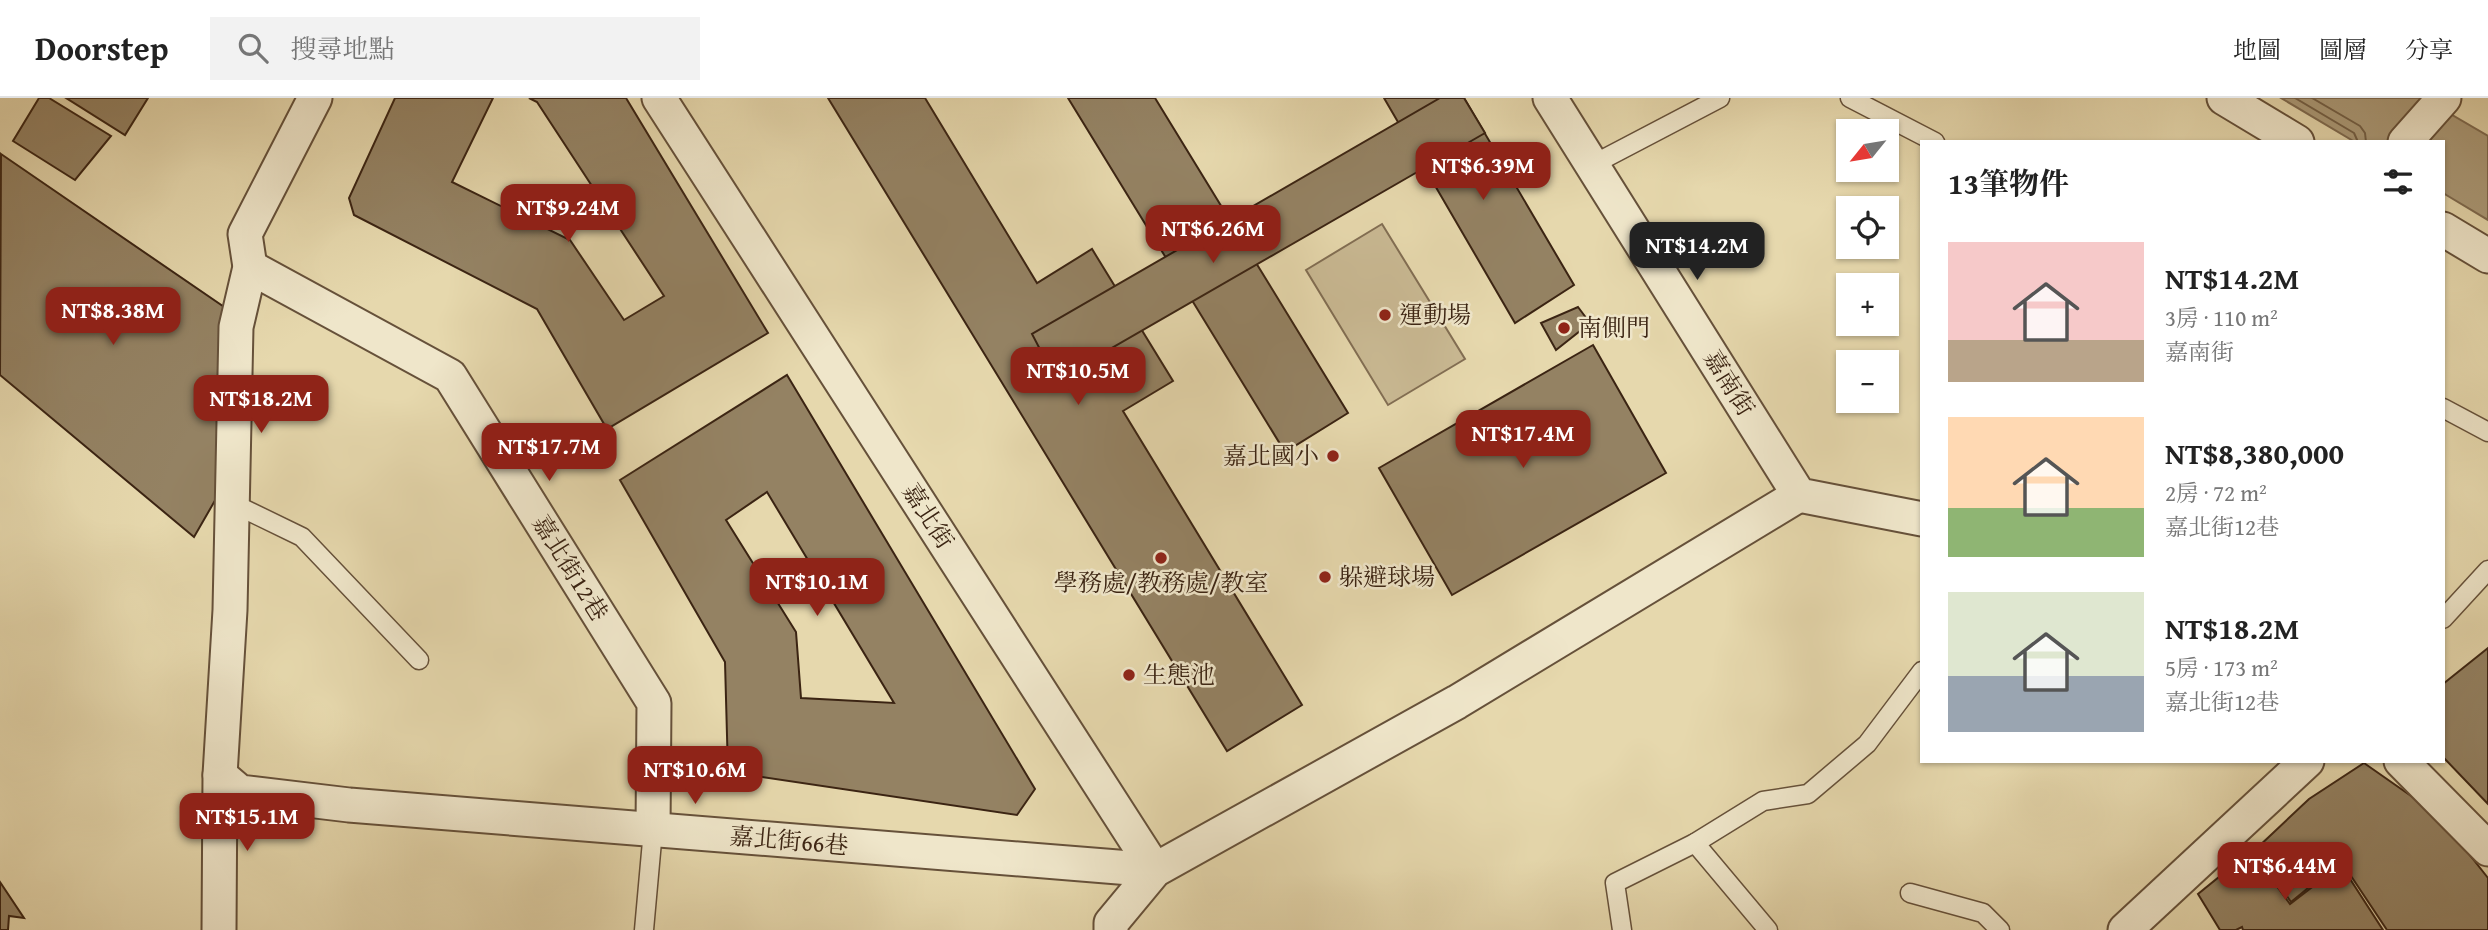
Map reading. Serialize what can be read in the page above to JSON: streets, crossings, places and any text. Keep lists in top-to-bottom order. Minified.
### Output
{"streets":{"street":["嘉南街","嘉北街","嘉北街12巷","嘉北街66巷"]},"crossings":[["嘉北街","嘉北街66巷"],["嘉北街12巷","嘉北街66巷"]],"places":["運動場","南側門","嘉北國小","學務處/教務處/教室","躲避球場","生態池"],"north":"bottom left","page":{"header":"Doorstep","search":"搜尋地點","nav":["地圖","圖層","分享"],"map_buttons":["+","−"],"heading":"13筆物件","price":["NT$6.39M","NT$9.24M","NT$6.26M","NT$14.2M","NT$8.38M","NT$10.5M","NT$18.2M","NT$17.4M","NT$17.7M","NT$10.1M","NT$10.6M","NT$15.1M","NT$6.44M"],"list":[{"name":"NT$14.2M","note":"3房 · 110 m² · 嘉南街"},{"name":"NT$8,380,000","note":"2房 · 72 m² · 嘉北街12巷"},{"name":"NT$18.2M","note":"5房 · 173 m² · 嘉北街12巷"}]}}
